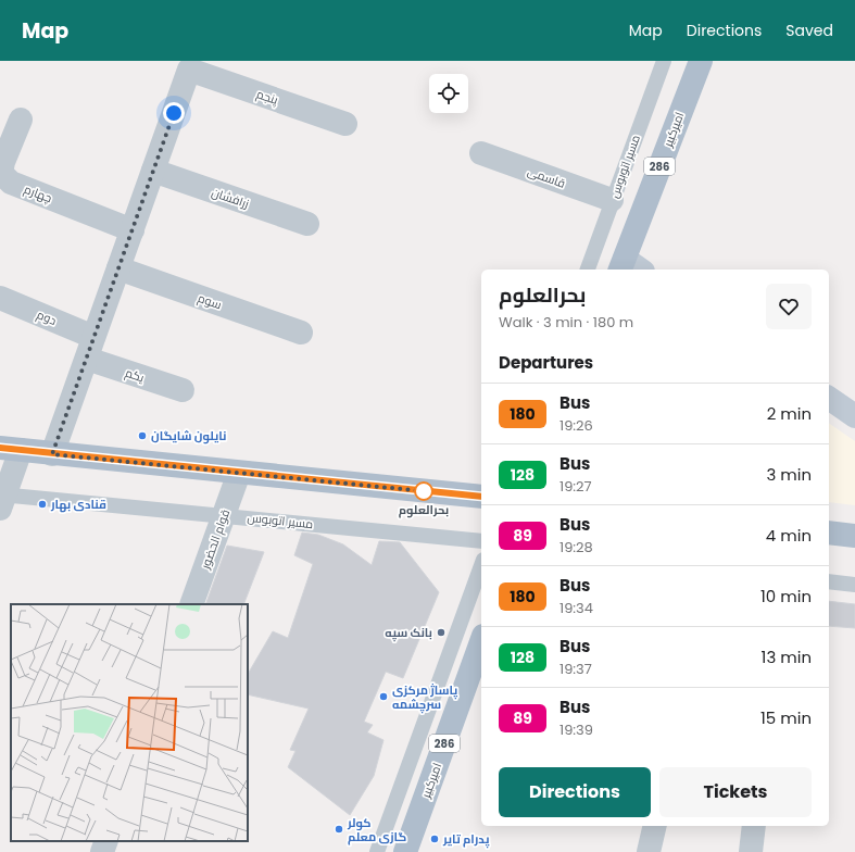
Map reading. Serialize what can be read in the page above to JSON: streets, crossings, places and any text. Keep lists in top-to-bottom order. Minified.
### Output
{"streets":{"main road":["امیرکبیر","286"],"street":["پنجم","قاسمی","چهارم","زرافشان","سوم","دوم","یکم","قوام الحضور"],"lane":["مسیر اتوبوس"]},"crossings":[["پنجم","زرافشان"],["مسیر اتوبوس","قاسمی"],["مسیر اتوبوس","قوام الحضور"],["دوم","یکم"]],"places":["نايلون شايگان","بحرالعلوم","قنادی بهار","بانک سپه","پاساژ مرکزی سرچشمه","کولر گازی معلم","پدرام تایر"],"lines":["bus line 180"],"page":{"header":"Map","nav":["Map","Directions","Saved"],"heading":[["بحرالعلوم","Walk · 3 min · 180 m"],"Departures"],"list":[{"mark":"180","name":"Bus","note":"19:26","value":"2 min"},{"mark":"128","name":"Bus","note":"19:27","value":"3 min"},{"mark":"89","name":"Bus","note":"19:28","value":"4 min"},{"mark":"180","name":"Bus","note":"19:34","value":"10 min"},{"mark":"128","name":"Bus","note":"19:37","value":"13 min"},{"mark":"89","name":"Bus","note":"19:39","value":"15 min"}],"buttons":["Directions","Tickets"]}}
